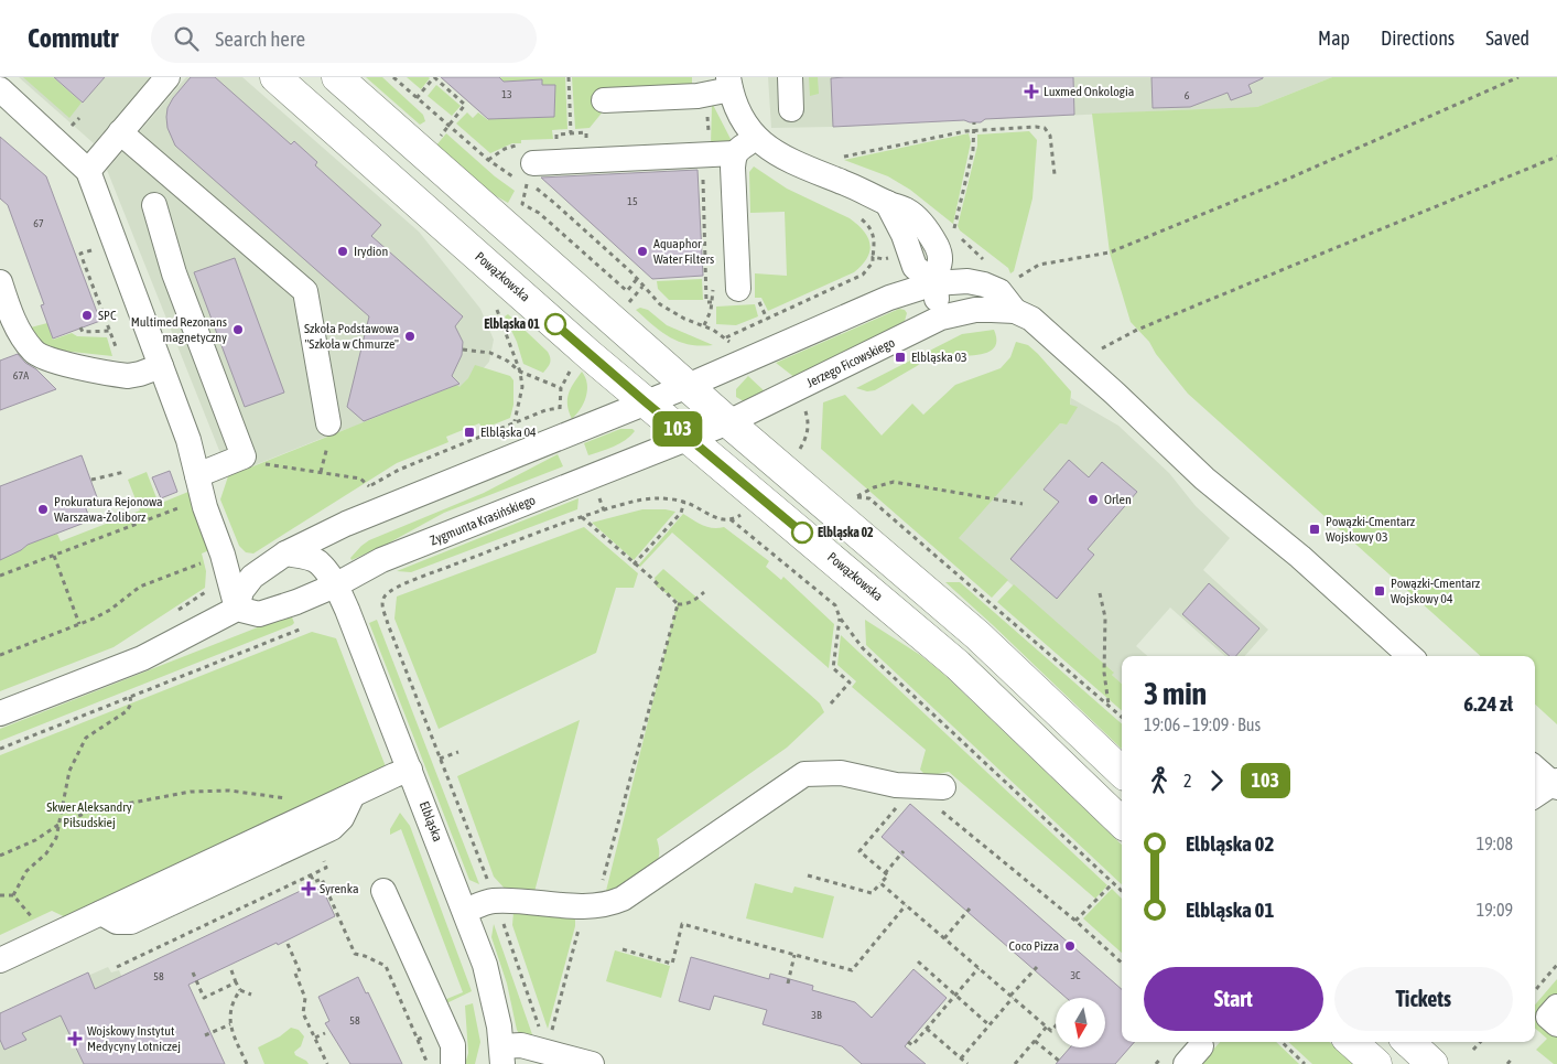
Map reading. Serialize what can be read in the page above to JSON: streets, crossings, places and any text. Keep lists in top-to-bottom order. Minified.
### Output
{"streets":{"main road":["Powązkowska"],"street":["Jerzego Ficowskiego","Zygmunta Krasińskiego","Elbląska"]},"crossings":[["Powązkowska","Zygmunta Krasińskiego"],["Jerzego Ficowskiego","Zygmunta Krasińskiego"],["Zygmunta Krasińskiego","Elbląska"]],"parks":["Skwer Aleksandry Piłsudskiej"],"places":{"health":["Luxmed Onkologia","Syrenka","Wojskowy Instytut Medycyny Lotniczej"],"other":["Irydion","Aquaphor Water Filters","SPC","Elbląska 01","Multimed Rezonans magnetyczny","Szkoła Podstawowa \"Szkoła w Chmurze\"","Orlen","Prokuratura Rejonowa Warszawa-Żoliborz","Elbląska 02","Coco Pizza"],"transit":["Elbląska 03","Elbląska 04","Powązki-Cmentarz Wojskowy 03","Powązki-Cmentarz Wojskowy 04"]},"lines":["bus line 103"],"house_numbers":["13","6","15","67","67A","3C","58","3B","58"],"north":"bottom","page":{"header":"Commutr","search":"Search here","nav":["Map","Directions","Saved"],"on_map":"103","heading":["3 min","19:06 – 19:09 · Bus","6.24 zł"],"legs":["2","103"],"list":[{"name":"Elbląska 02","value":"19:08"},{"name":"Elbląska 01","value":"19:09"}],"buttons":["Start","Tickets"]}}
